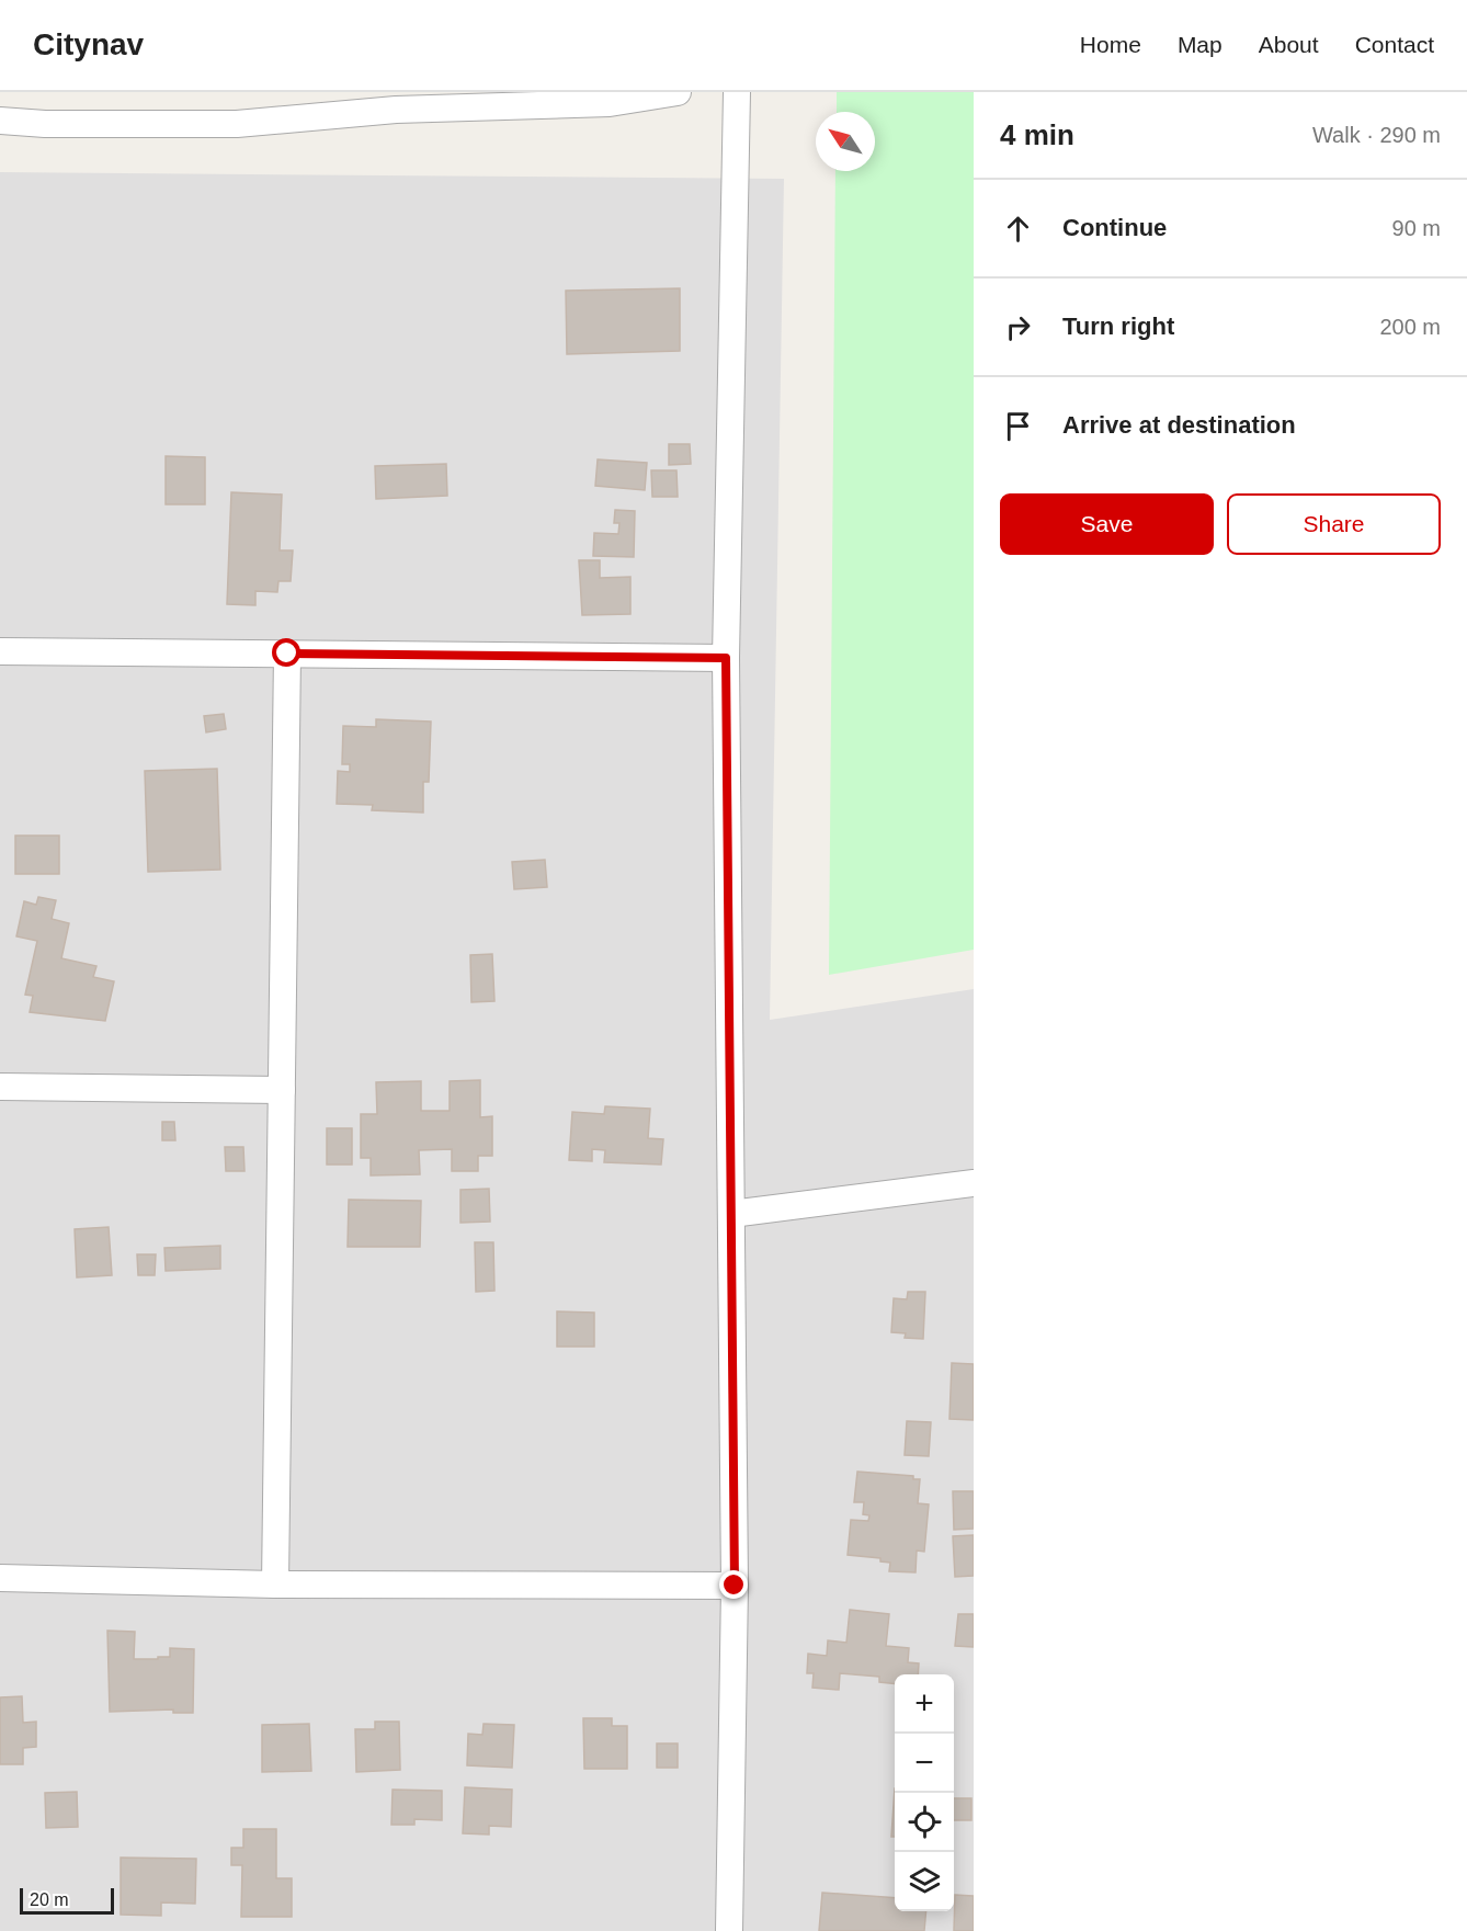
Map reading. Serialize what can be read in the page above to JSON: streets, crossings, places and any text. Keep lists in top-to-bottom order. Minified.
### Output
{"scale_bar":"20 m","north":"top left","page":{"header":"Citynav","nav":["Home","Map","About","Contact"],"heading":["4 min","Walk · 290 m"],"list":[["Continue","90 m"],["Turn right","200 m"],"Arrive at destination"],"buttons":["Save","Share"],"map_buttons":["+","−"],"scale":"20 m"}}
